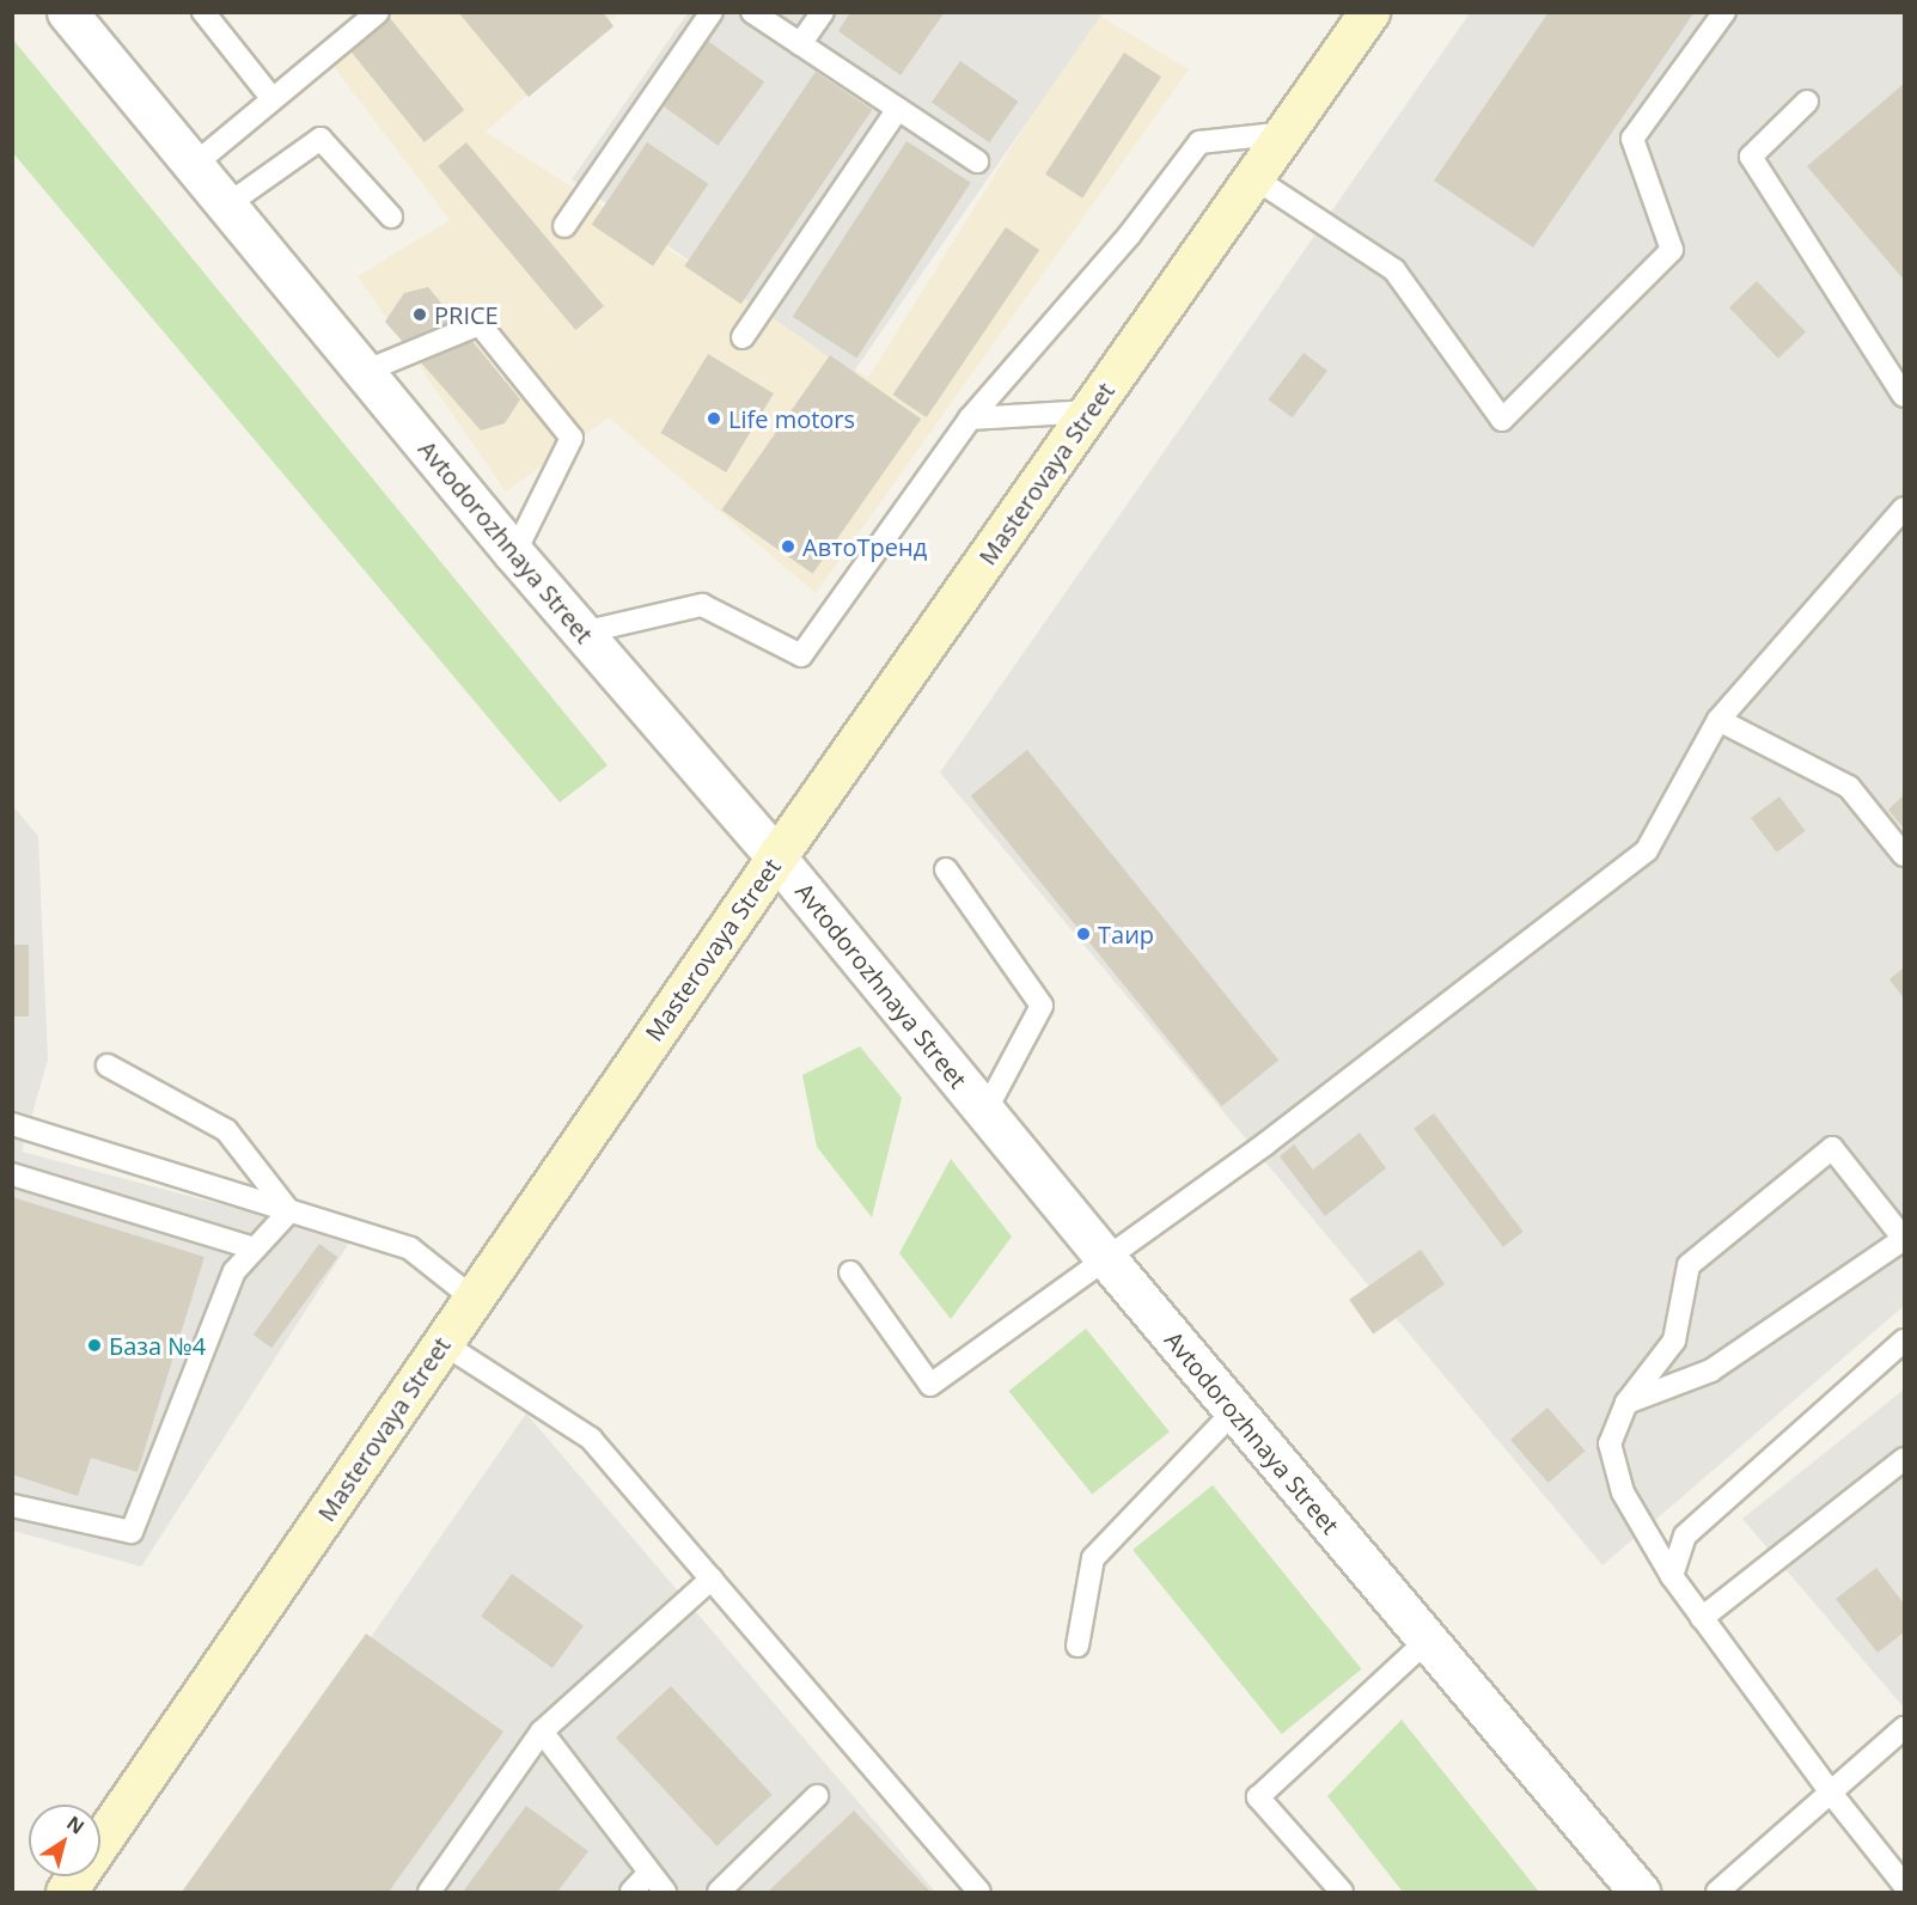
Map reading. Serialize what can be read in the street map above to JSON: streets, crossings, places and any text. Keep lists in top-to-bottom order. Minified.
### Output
{"streets":{"main road":["Masterovaya Street"],"street":["Avtodorozhnaya Street"]},"crossings":[["Masterovaya Street","Avtodorozhnaya Street"]],"places":["PRICE","Life motors","АвтоТренд","Таир","База №4"],"north":"top right"}
